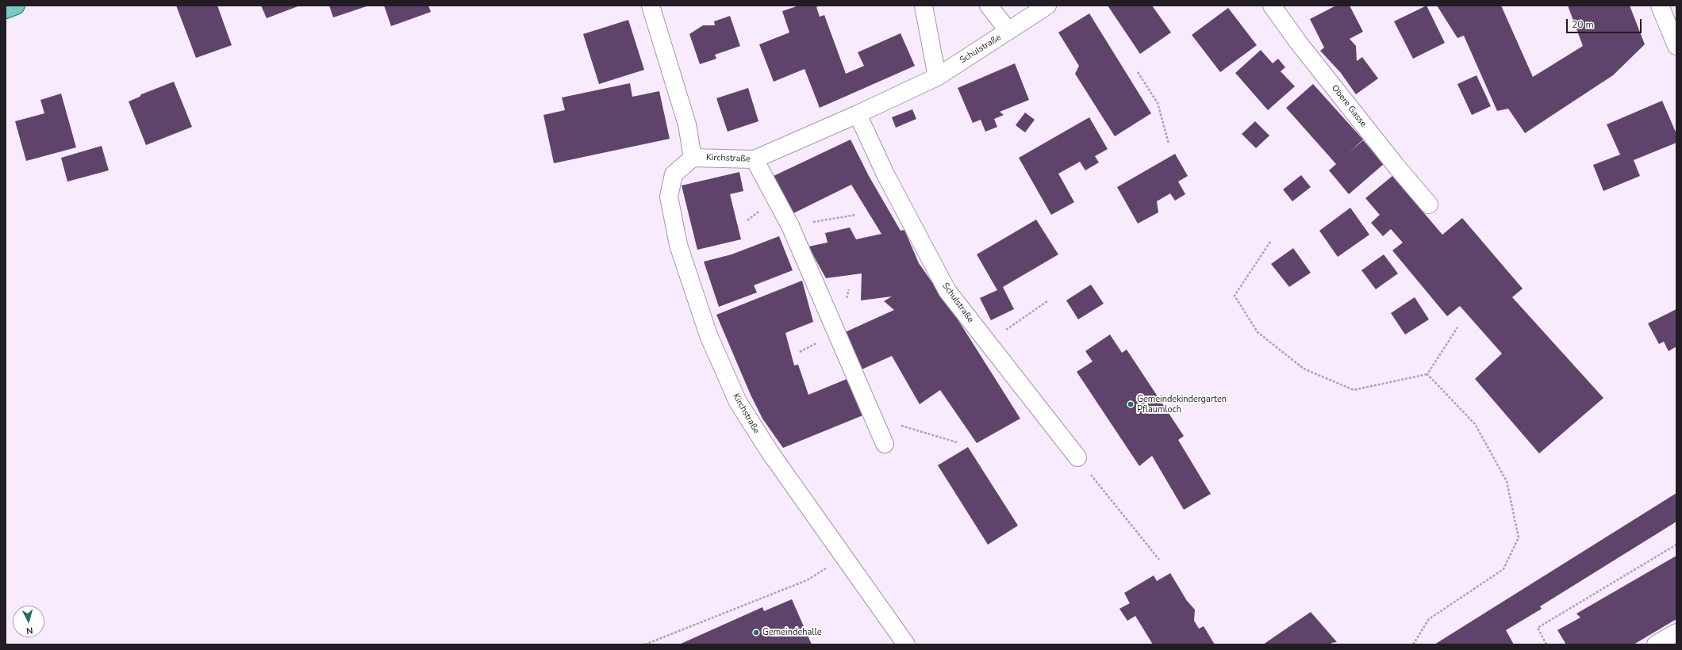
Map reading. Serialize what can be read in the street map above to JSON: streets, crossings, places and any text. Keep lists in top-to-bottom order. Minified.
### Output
{"streets":{"street":["Schulstraße","Obere Gasse","Kirchstraße"]},"crossings":[["Schulstraße","Kirchstraße"]],"places":["Gemeindekindergarten Pflaumloch","Gemeindehalle"],"scale_bar":"20 m","north":"bottom"}
